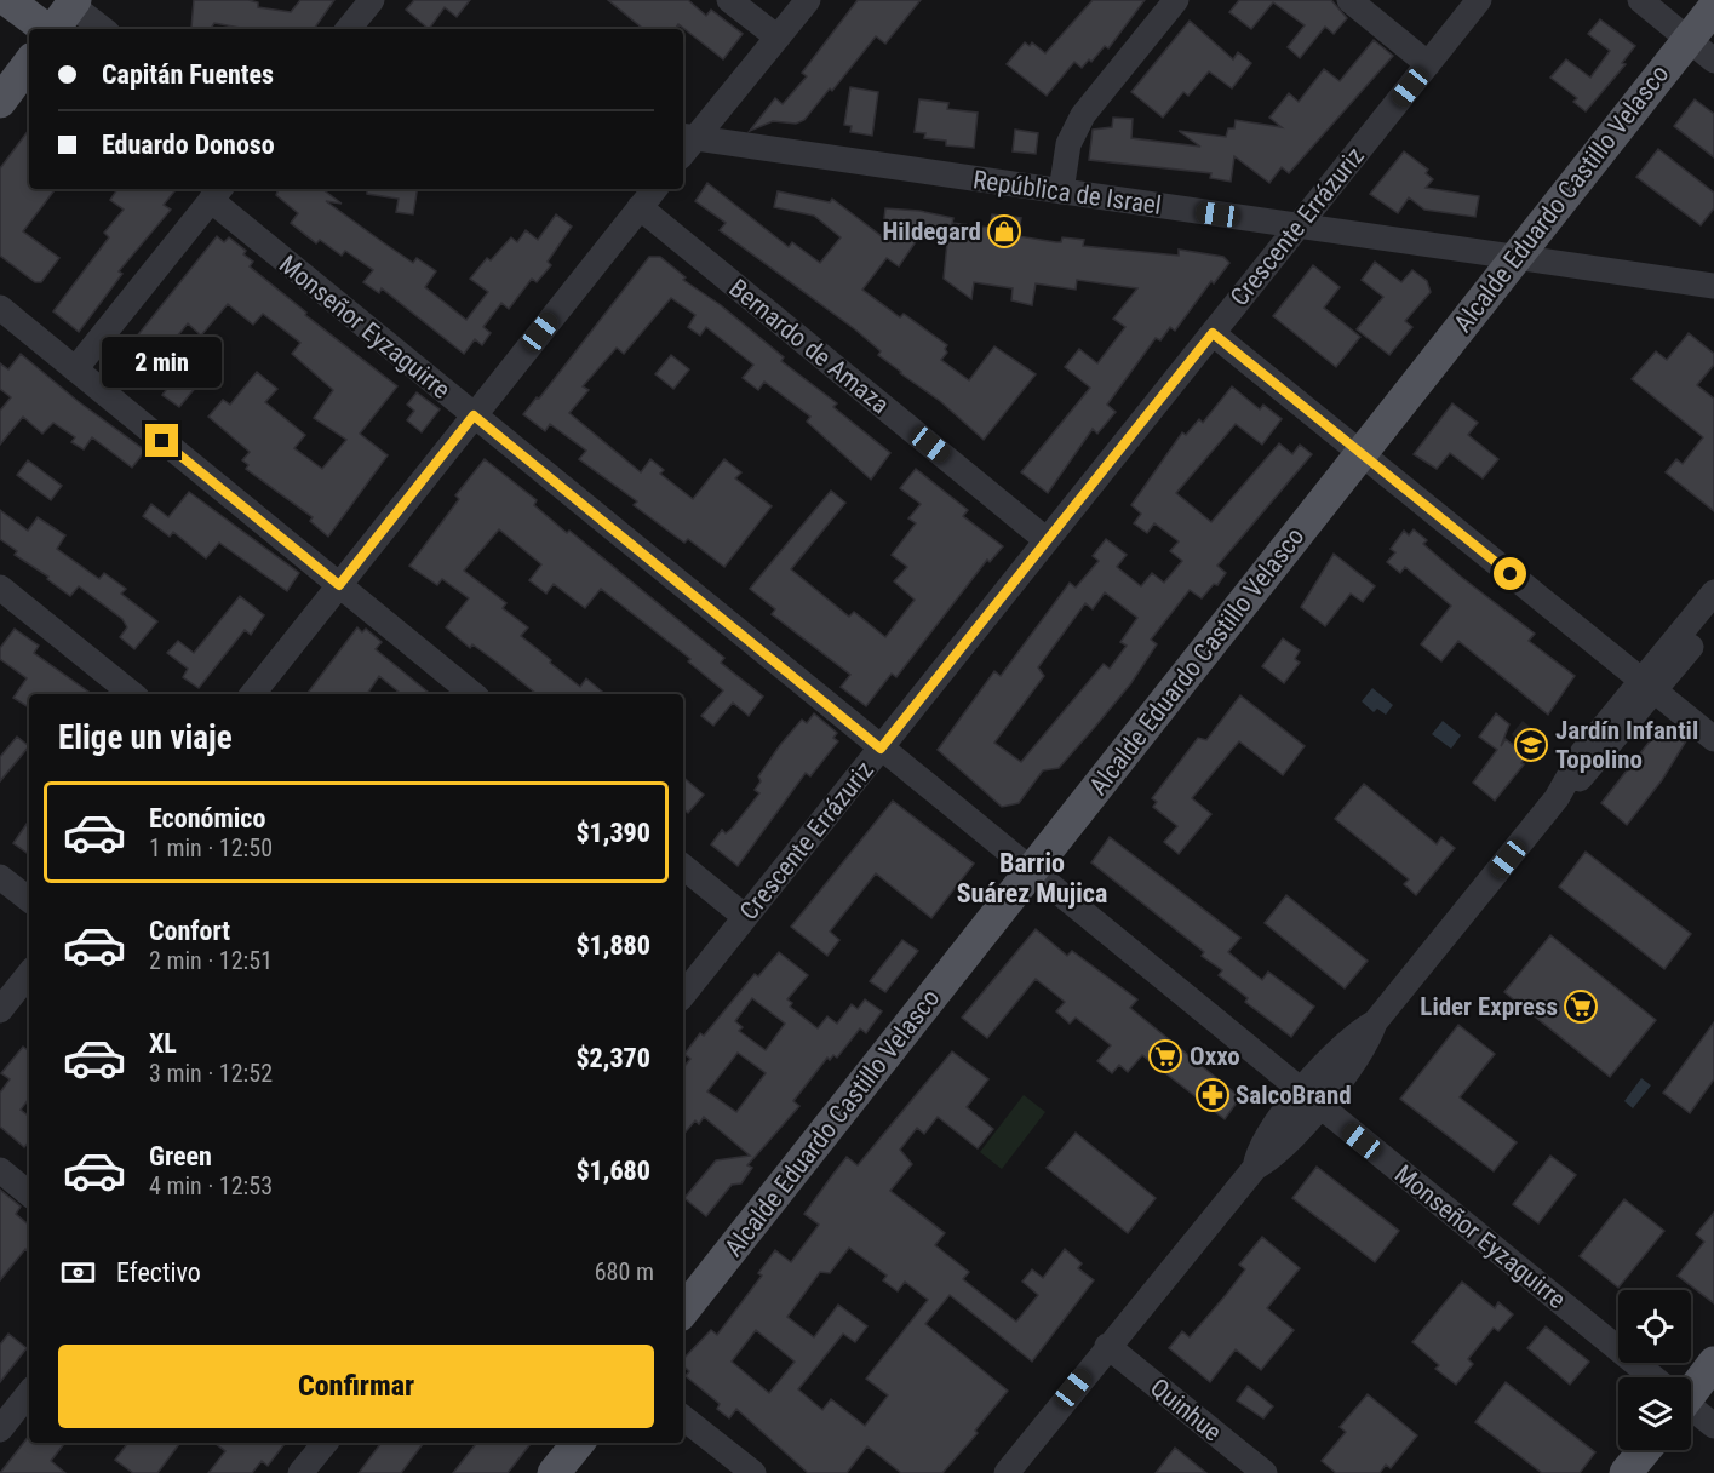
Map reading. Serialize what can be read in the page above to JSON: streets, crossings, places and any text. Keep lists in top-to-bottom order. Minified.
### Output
{"streets":{"main road":["Alcalde Eduardo Castillo Velasco"],"street":["República de Israel","Crescente Errázuriz","Monseñor Eyzaguirre","Bernardo de Amaza","Quinhue"]},"crossings":[["República de Israel","Alcalde Eduardo Castillo Velasco"],["República de Israel","Crescente Errázuriz"],["Alcalde Eduardo Castillo Velasco","Monseñor Eyzaguirre"],["Crescente Errázuriz","Monseñor Eyzaguirre"],["Crescente Errázuriz","Bernardo de Amaza"]],"districts":["Barrio Suárez Mujica"],"places":{"shop":["Hildegard"],"school or university":["Jardín Infantil Topolino"],"supermarket":["Lider Express","Oxxo"],"pharmacy":["SalcoBrand"]},"page":{"banner":["Capitán Fuentes","Eduardo Donoso"],"bubble":"2 min","heading":"Elige un viaje","list":[{"name":"Económico","note":"1 min · 12:50","value":"$1,390"},{"name":"Confort","note":"2 min · 12:51","value":"$1,880"},{"name":"XL","note":"3 min · 12:52","value":"$2,370"},{"name":"Green","note":"4 min · 12:53","value":"$1,680"}],"pay":["Efectivo","680 m"],"buttons":"Confirmar"}}
